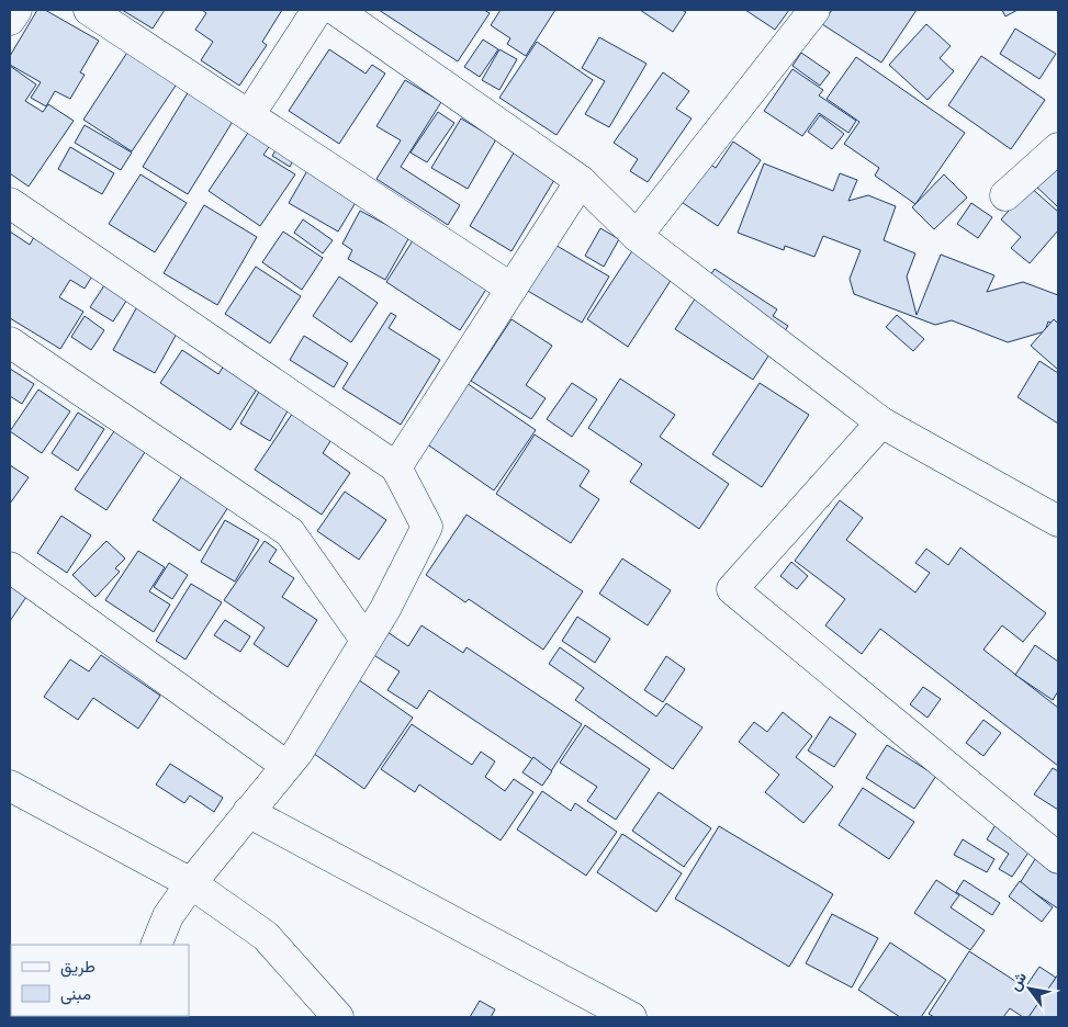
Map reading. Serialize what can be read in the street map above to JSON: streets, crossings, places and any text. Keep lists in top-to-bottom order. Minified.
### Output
{"legend":["طريق","مبنى"],"north":"top left"}
